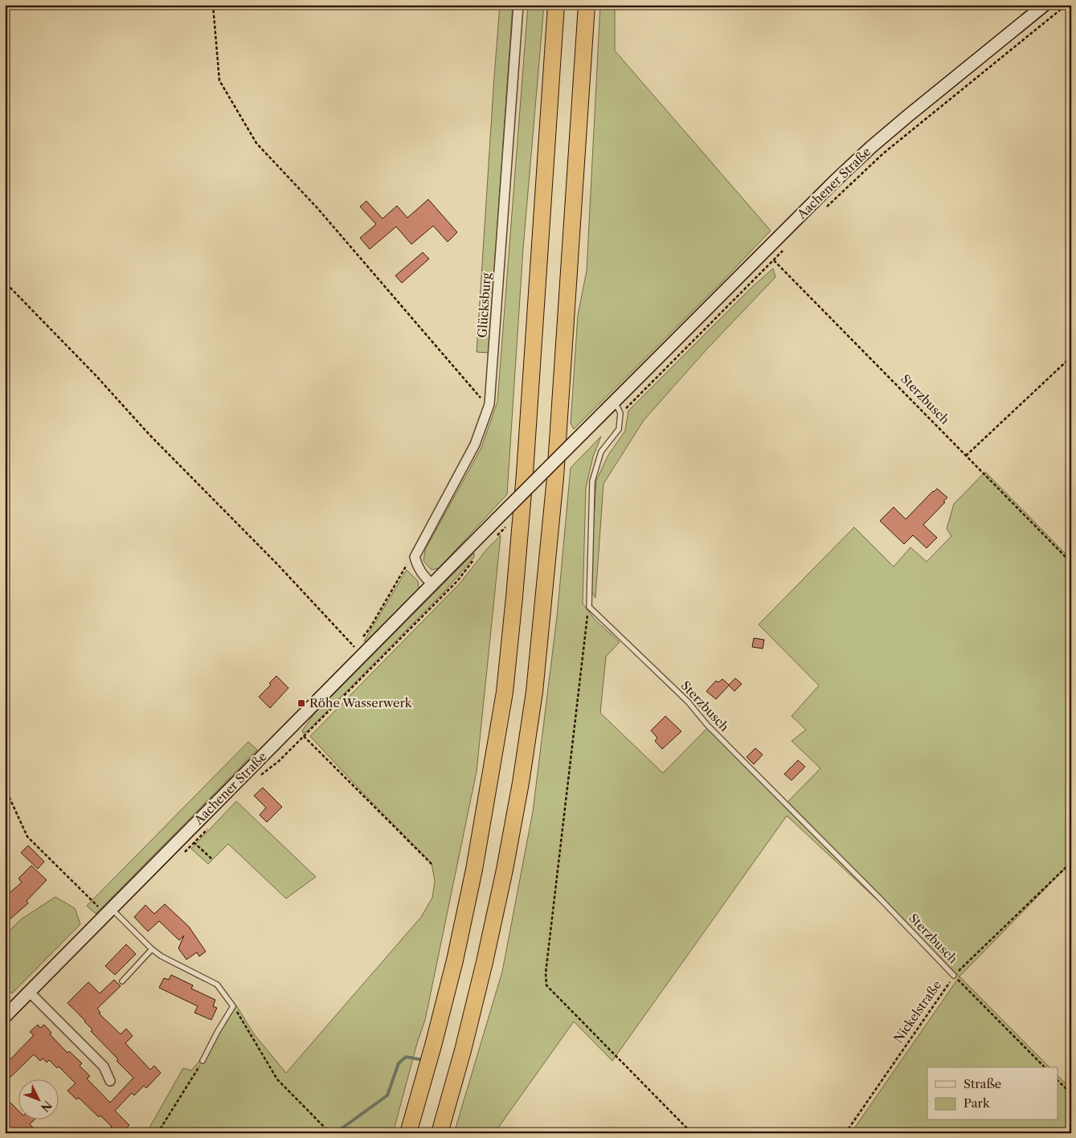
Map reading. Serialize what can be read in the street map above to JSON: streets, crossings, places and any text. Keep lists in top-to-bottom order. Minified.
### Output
{"streets":{"main road":["Aachener Straße"],"street":["Glücksburg"],"lane":["Sterzbusch"],"path":["Nickelstraße"]},"crossings":[["Aachener Straße","Sterzbusch"],["Sterzbusch","Nickelstraße"]],"places":{"transit":["Röhe Wasserwerk"]},"legend":["Straße","Park"],"north":"bottom right"}
